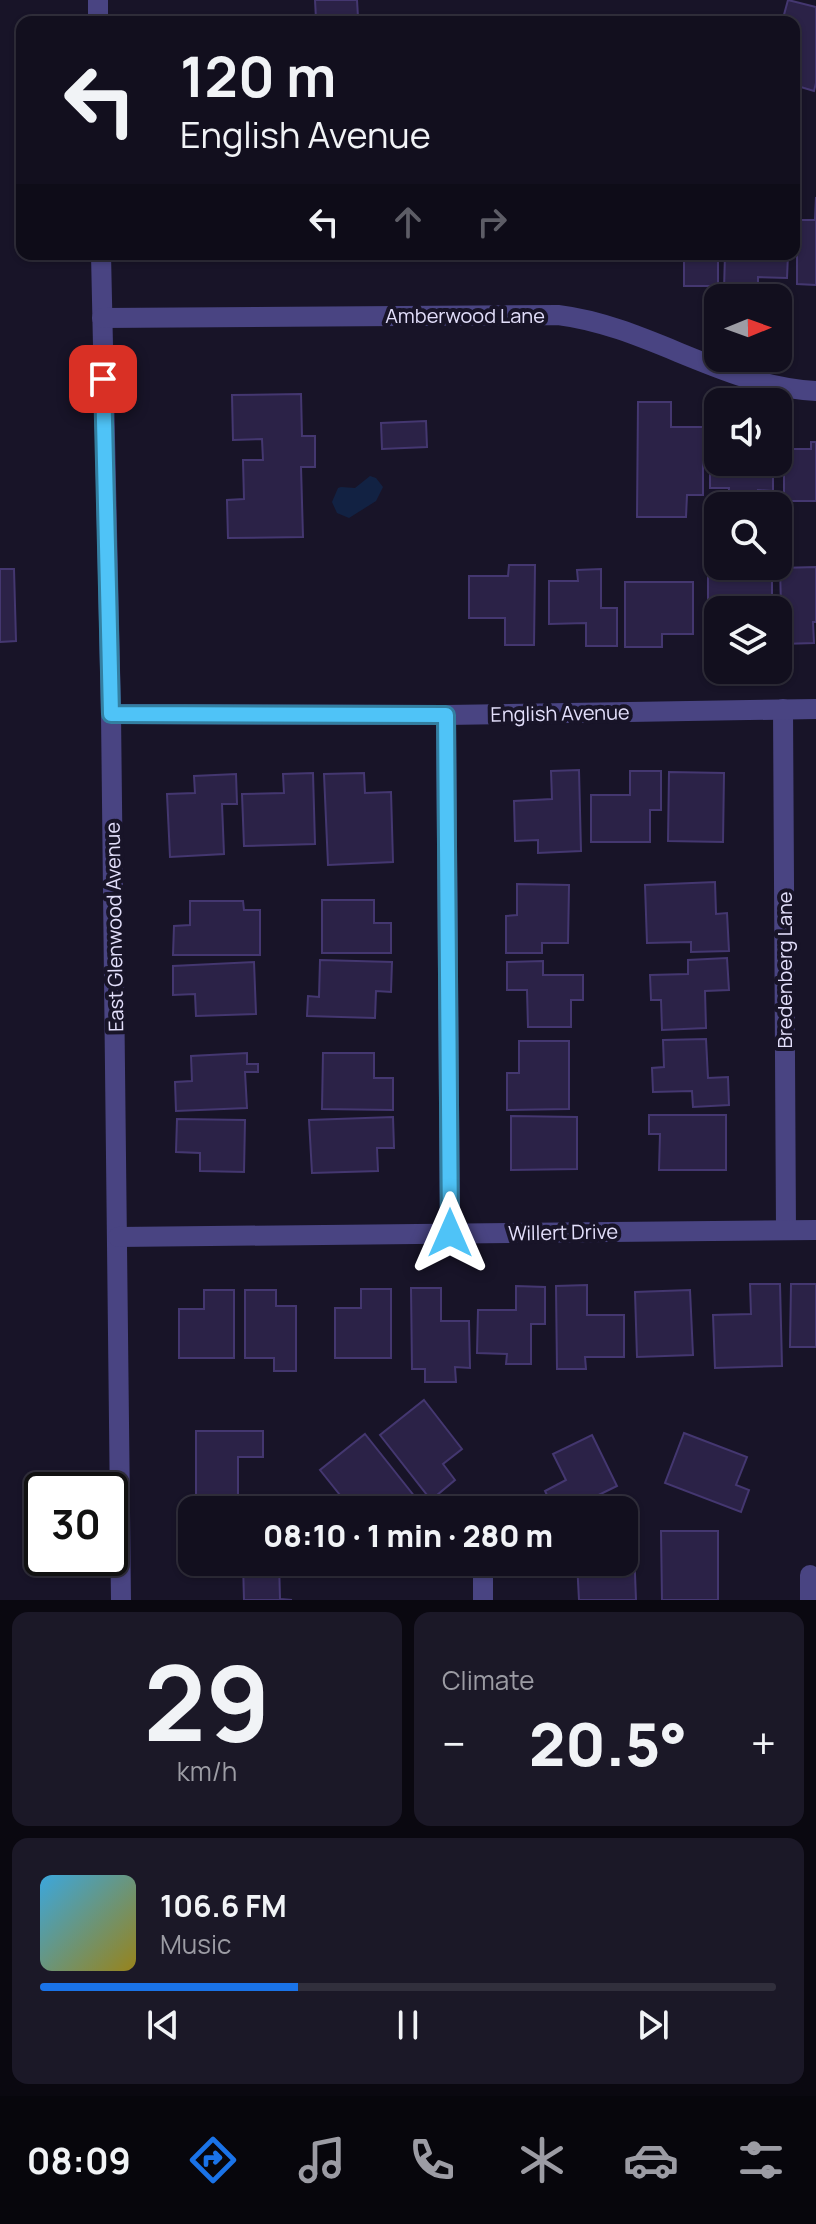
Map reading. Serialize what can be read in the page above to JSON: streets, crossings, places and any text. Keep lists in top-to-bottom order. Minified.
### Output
{"streets":{"street":["Amberwood Lane","English Avenue","East Glenwood Avenue","Bredenberg Lane","Willert Drive"]},"crossings":[["Amberwood Lane","East Glenwood Avenue"],["English Avenue","East Glenwood Avenue"],["English Avenue","Bredenberg Lane"],["East Glenwood Avenue","Willert Drive"],["Bredenberg Lane","Willert Drive"]],"north":"right","page":{"turn":["120 m","English Avenue"],"limit":"30","trip":"08:10 · 1 min · 280 m","tile":[["29","km/h"],"Climate"],"heat":["−","20.5°","+"],"song":["106.6 FM","Music"],"tabs":"08:09"}}
